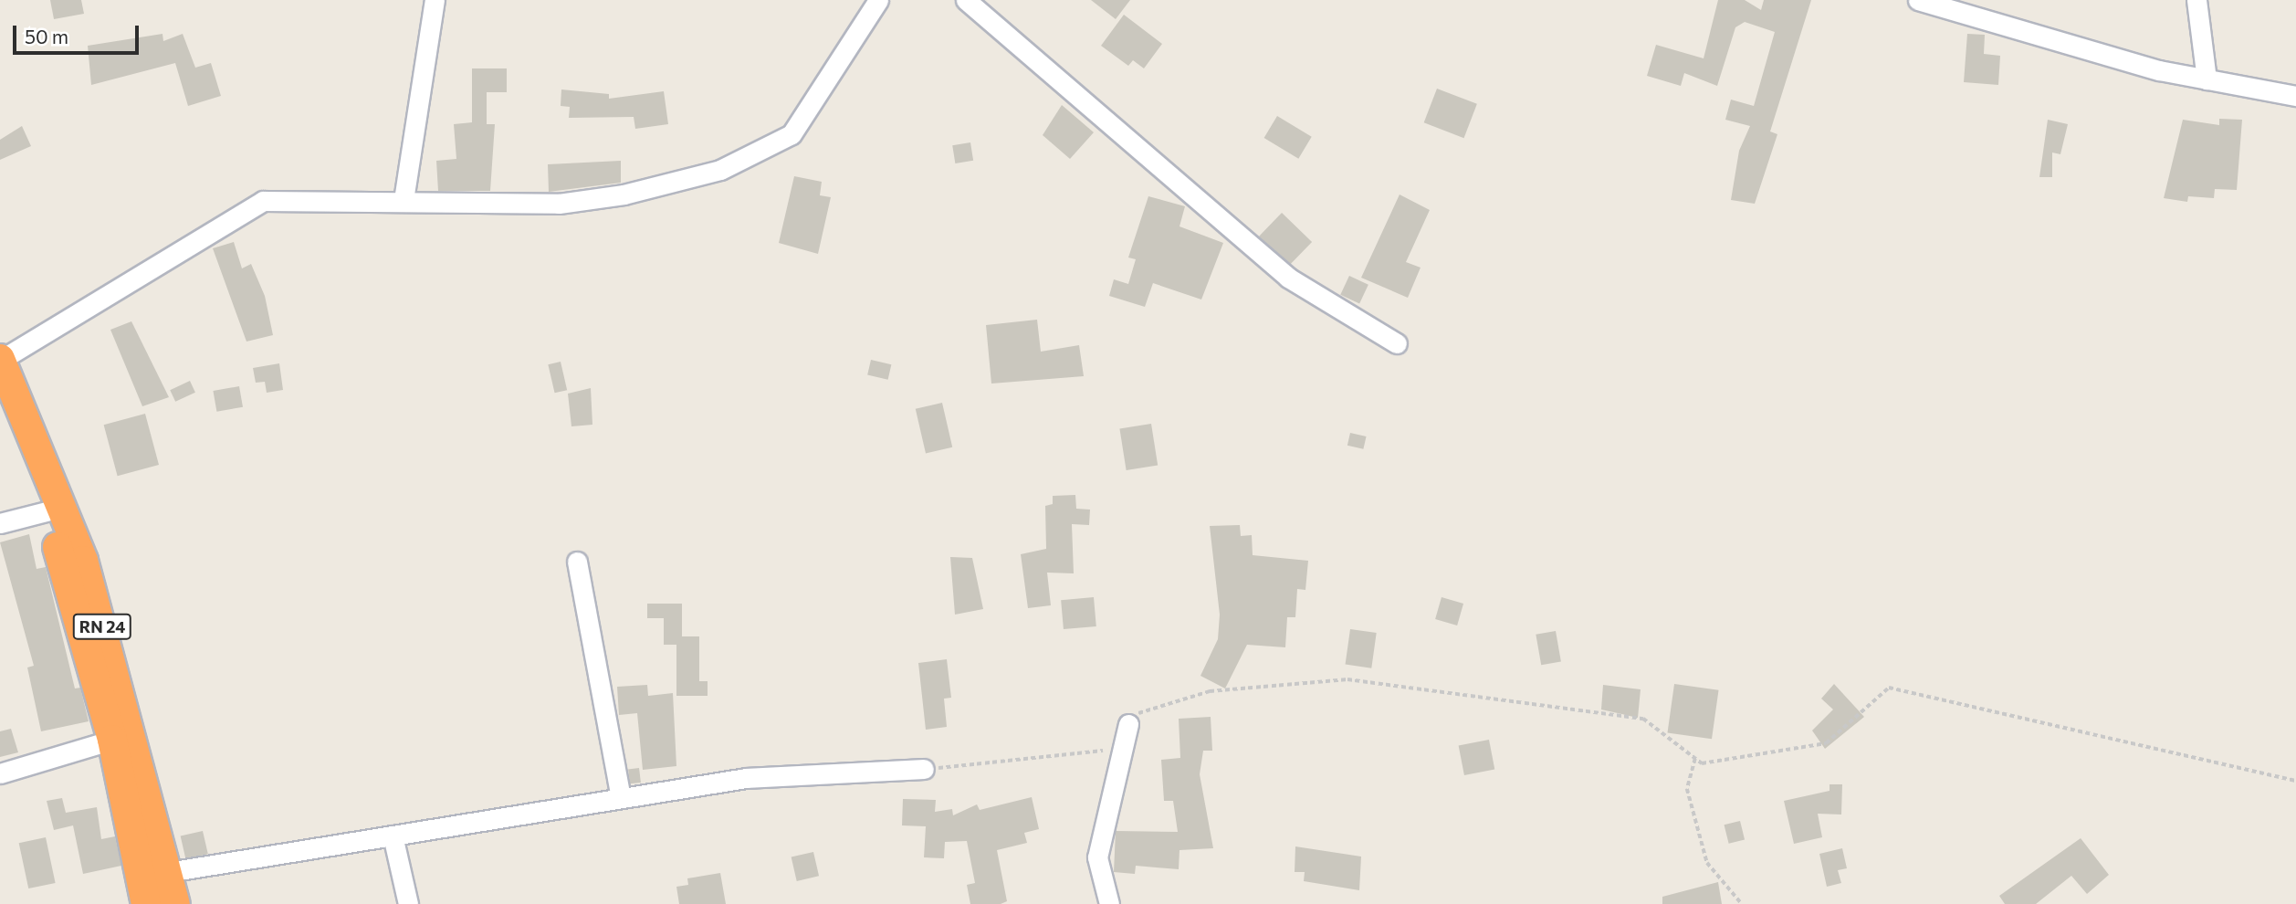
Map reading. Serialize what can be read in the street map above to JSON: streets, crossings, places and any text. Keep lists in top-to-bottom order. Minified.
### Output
{"streets":{"highway":["RN 24"]},"scale_bar":"50 m"}
